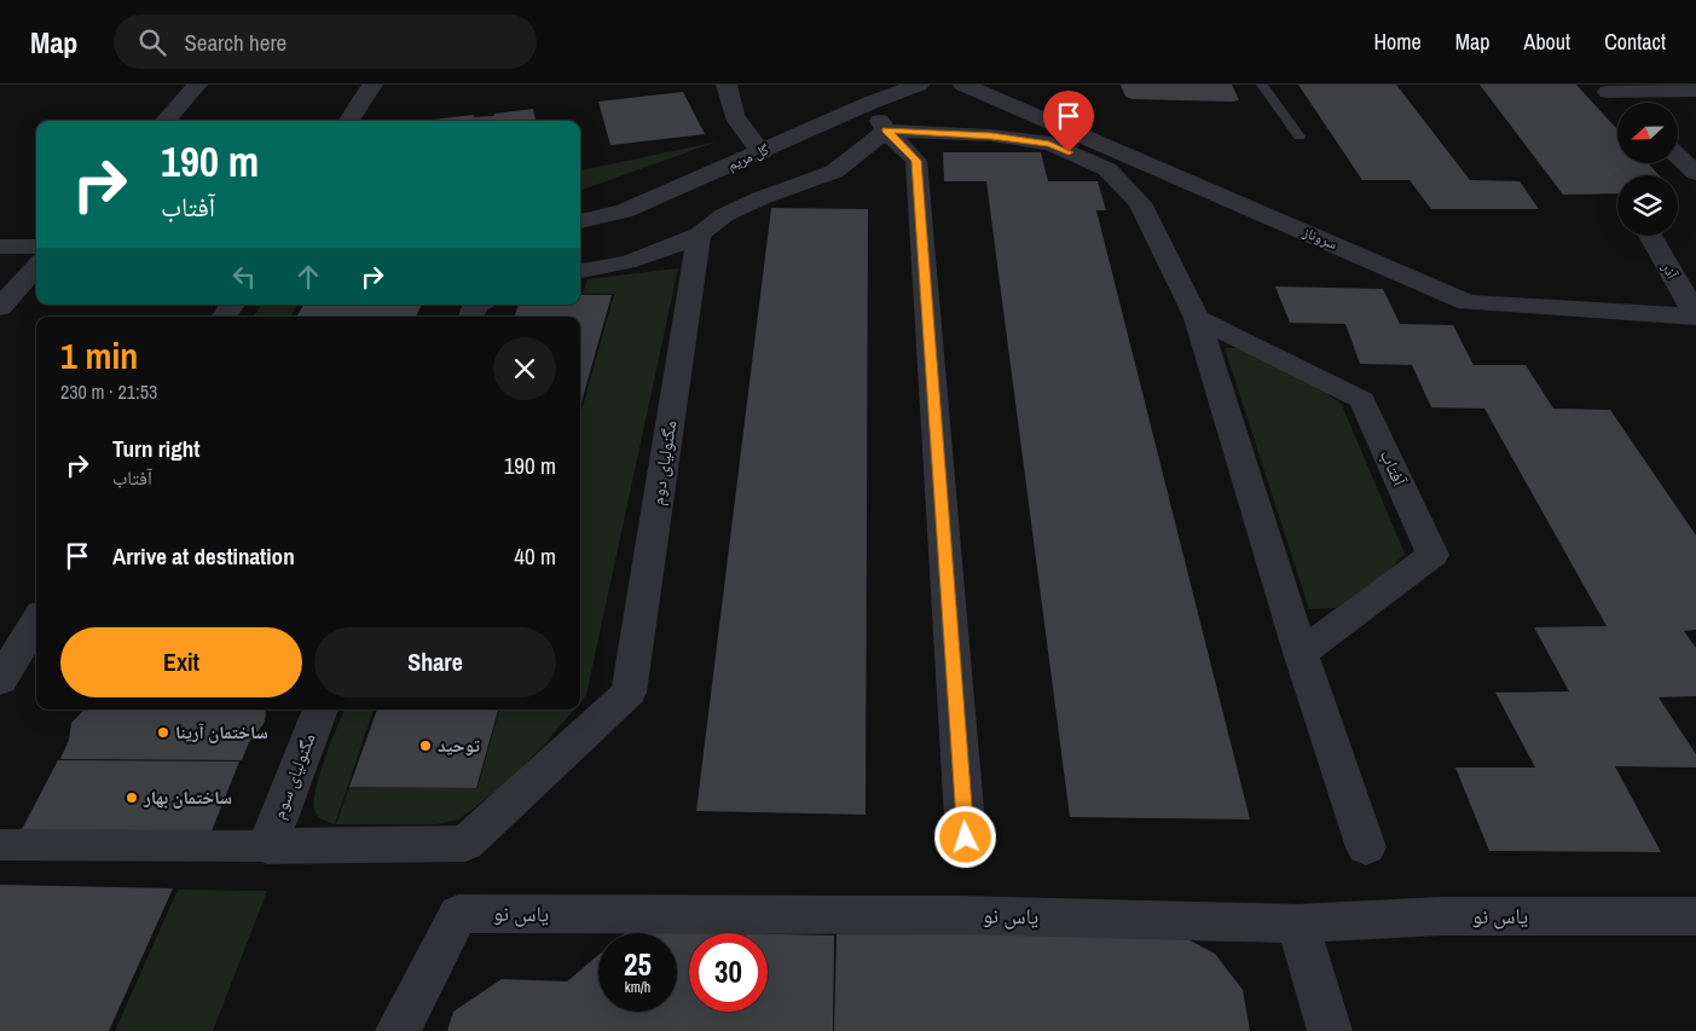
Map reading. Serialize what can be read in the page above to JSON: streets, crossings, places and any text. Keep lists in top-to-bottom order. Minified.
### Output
{"streets":{"street":["گل مریم","سروناز","آذر","مگنولیای دوم","آفتاب","مگنولیای سوم","یاس نو"]},"crossings":[["سروناز","آذر"],["مگنولیای دوم","مگنولیای سوم"]],"places":["ساختمان آرینا","توحید","ساختمان بهار"],"north":"left","page":{"header":"Map","search":"Search here","nav":["Home","Map","About","Contact"],"turn":["190 m","آفتاب"],"heading":["1 min","230 m · 21:53"],"list":[{"name":"Turn right","note":"آفتاب","value":"190 m"},{"name":"Arrive at destination","value":"40 m"}],"buttons":["Exit","Share"],"speed":"25 km/h","limit":"30"}}
